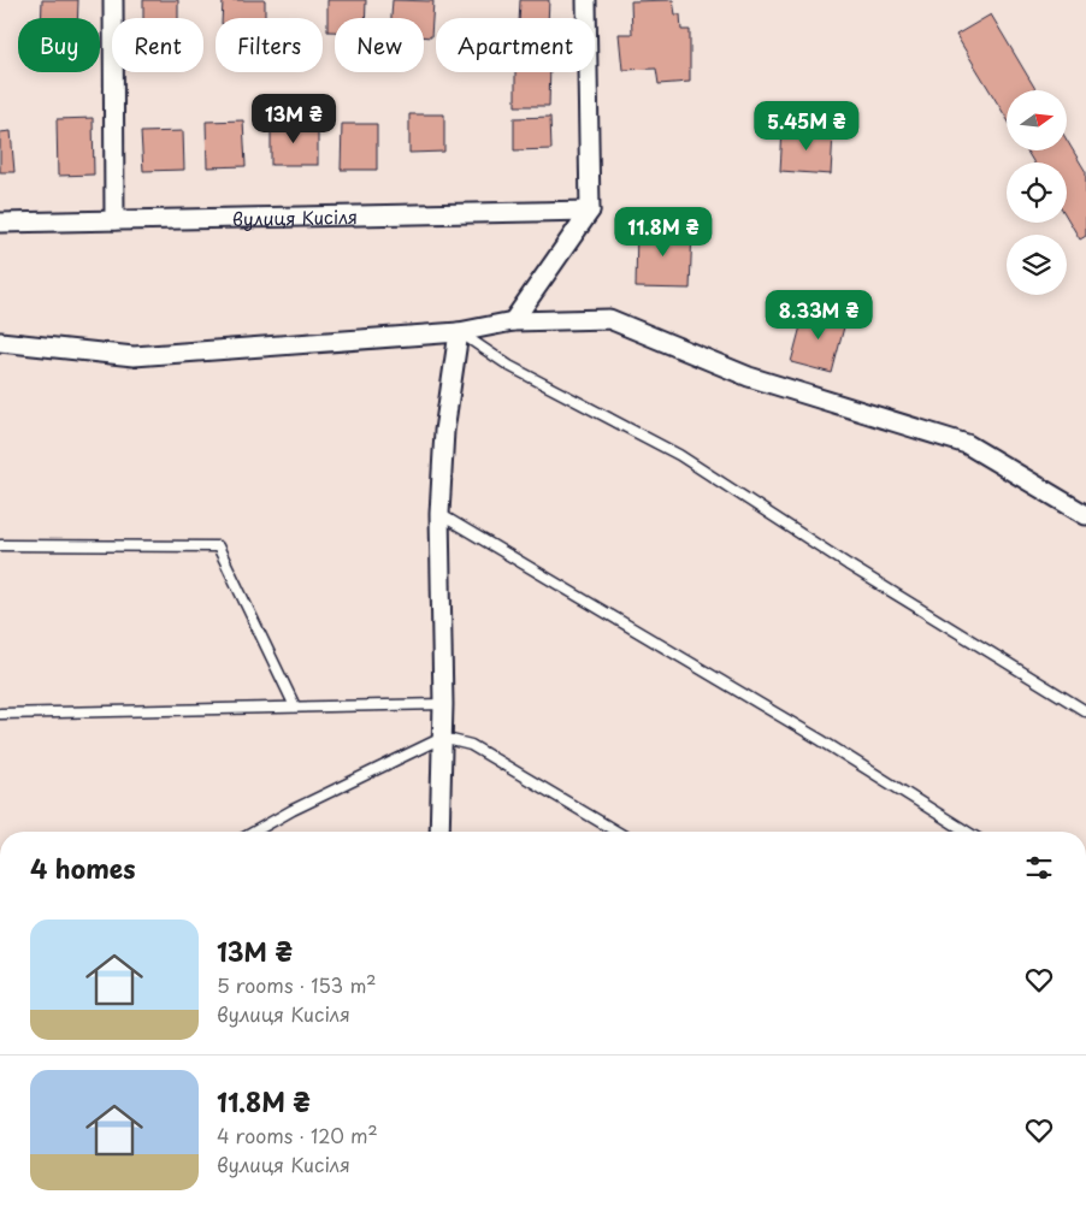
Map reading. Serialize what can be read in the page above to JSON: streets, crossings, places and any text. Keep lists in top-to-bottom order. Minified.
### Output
{"streets":{"street":["вулиця Кисіля"]},"north":"right","page":{"chip":["Buy","Rent","Filters","New","Apartment"],"price":["13M ₴","5.45M ₴","11.8M ₴","8.33M ₴"],"heading":"4 homes","list":[{"name":"13M ₴","note":"5 rooms · 153 m² · вулиця Кисіля"},{"name":"11.8M ₴","note":"4 rooms · 120 m² · вулиця Кисіля"}]}}
